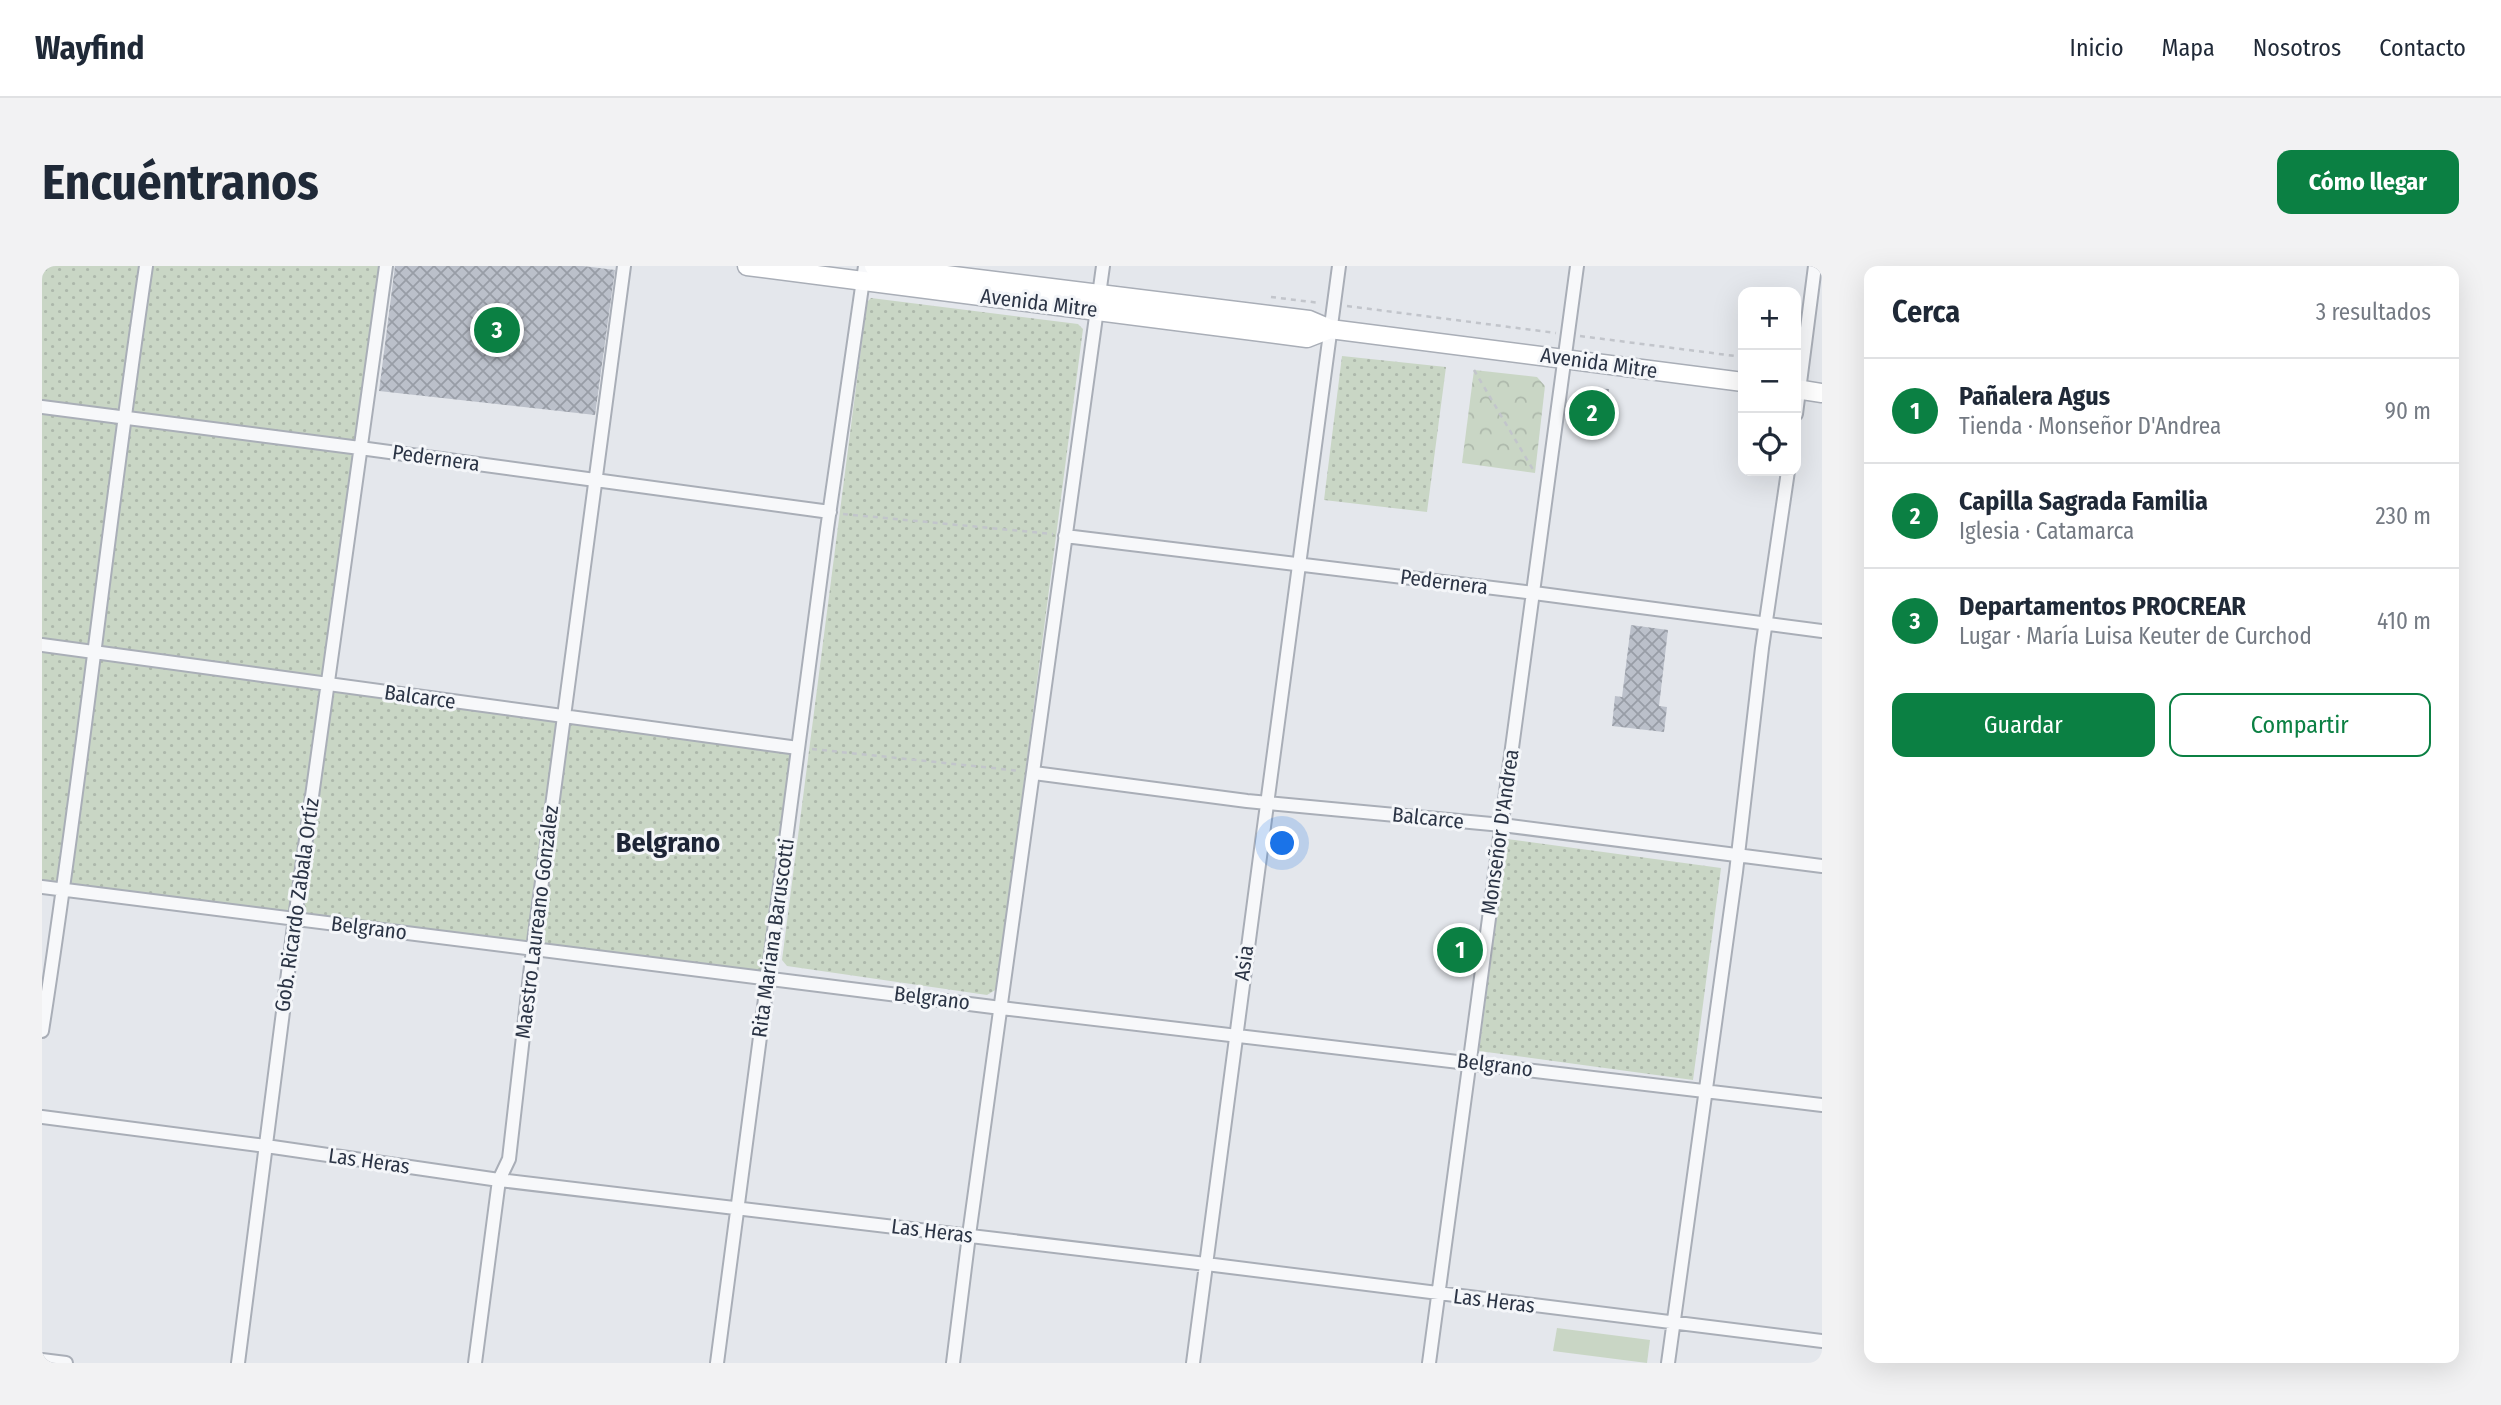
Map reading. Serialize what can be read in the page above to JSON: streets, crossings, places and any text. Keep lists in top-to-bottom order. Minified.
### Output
{"streets":{"main road":["Avenida Mitre"],"street":["Pedernera","Balcarce","Monseñor D'Andrea","Gob. Ricardo Zabala Ortíz","Maestro Laureano González","Belgrano","Rita Mariana Baruscotti","Asia","Las Heras"]},"crossings":[["Avenida Mitre","Monseñor D'Andrea"],["Avenida Mitre","Rita Mariana Baruscotti"],["Avenida Mitre","Asia"],["Pedernera","Monseñor D'Andrea"],["Pedernera","Gob. Ricardo Zabala Ortíz"],["Pedernera","Maestro Laureano González"],["Pedernera","Rita Mariana Baruscotti"],["Pedernera","Asia"],["Balcarce","Monseñor D'Andrea"],["Balcarce","Gob. Ricardo Zabala Ortíz"],["Balcarce","Maestro Laureano González"],["Balcarce","Rita Mariana Baruscotti"],["Balcarce","Asia"],["Monseñor D'Andrea","Belgrano"],["Monseñor D'Andrea","Las Heras"],["Gob. Ricardo Zabala Ortíz","Belgrano"],["Gob. Ricardo Zabala Ortíz","Las Heras"],["Maestro Laureano González","Belgrano"],["Maestro Laureano González","Las Heras"],["Belgrano","Rita Mariana Baruscotti"],["Belgrano","Asia"],["Rita Mariana Baruscotti","Las Heras"],["Asia","Las Heras"]],"districts":["Belgrano"],"page":{"header":"Wayfind","nav":["Inicio","Mapa","Nosotros","Contacto"],"buttons":["Cómo llegar",["Guardar","Compartir"]],"title":"Encuéntranos","heading":["Cerca","3 resultados"],"map_buttons":["+","−"],"pins":["3","2","1"],"list":[{"mark":"1","name":"Pañalera Agus","note":"Tienda · Monseñor D'Andrea","value":"90 m"},{"mark":"2","name":"Capilla Sagrada Familia","note":"Iglesia · Catamarca","value":"230 m"},{"mark":"3","name":"Departamentos PROCREAR","note":"Lugar · María Luisa Keuter de Curchod","value":"410 m"}]}}
